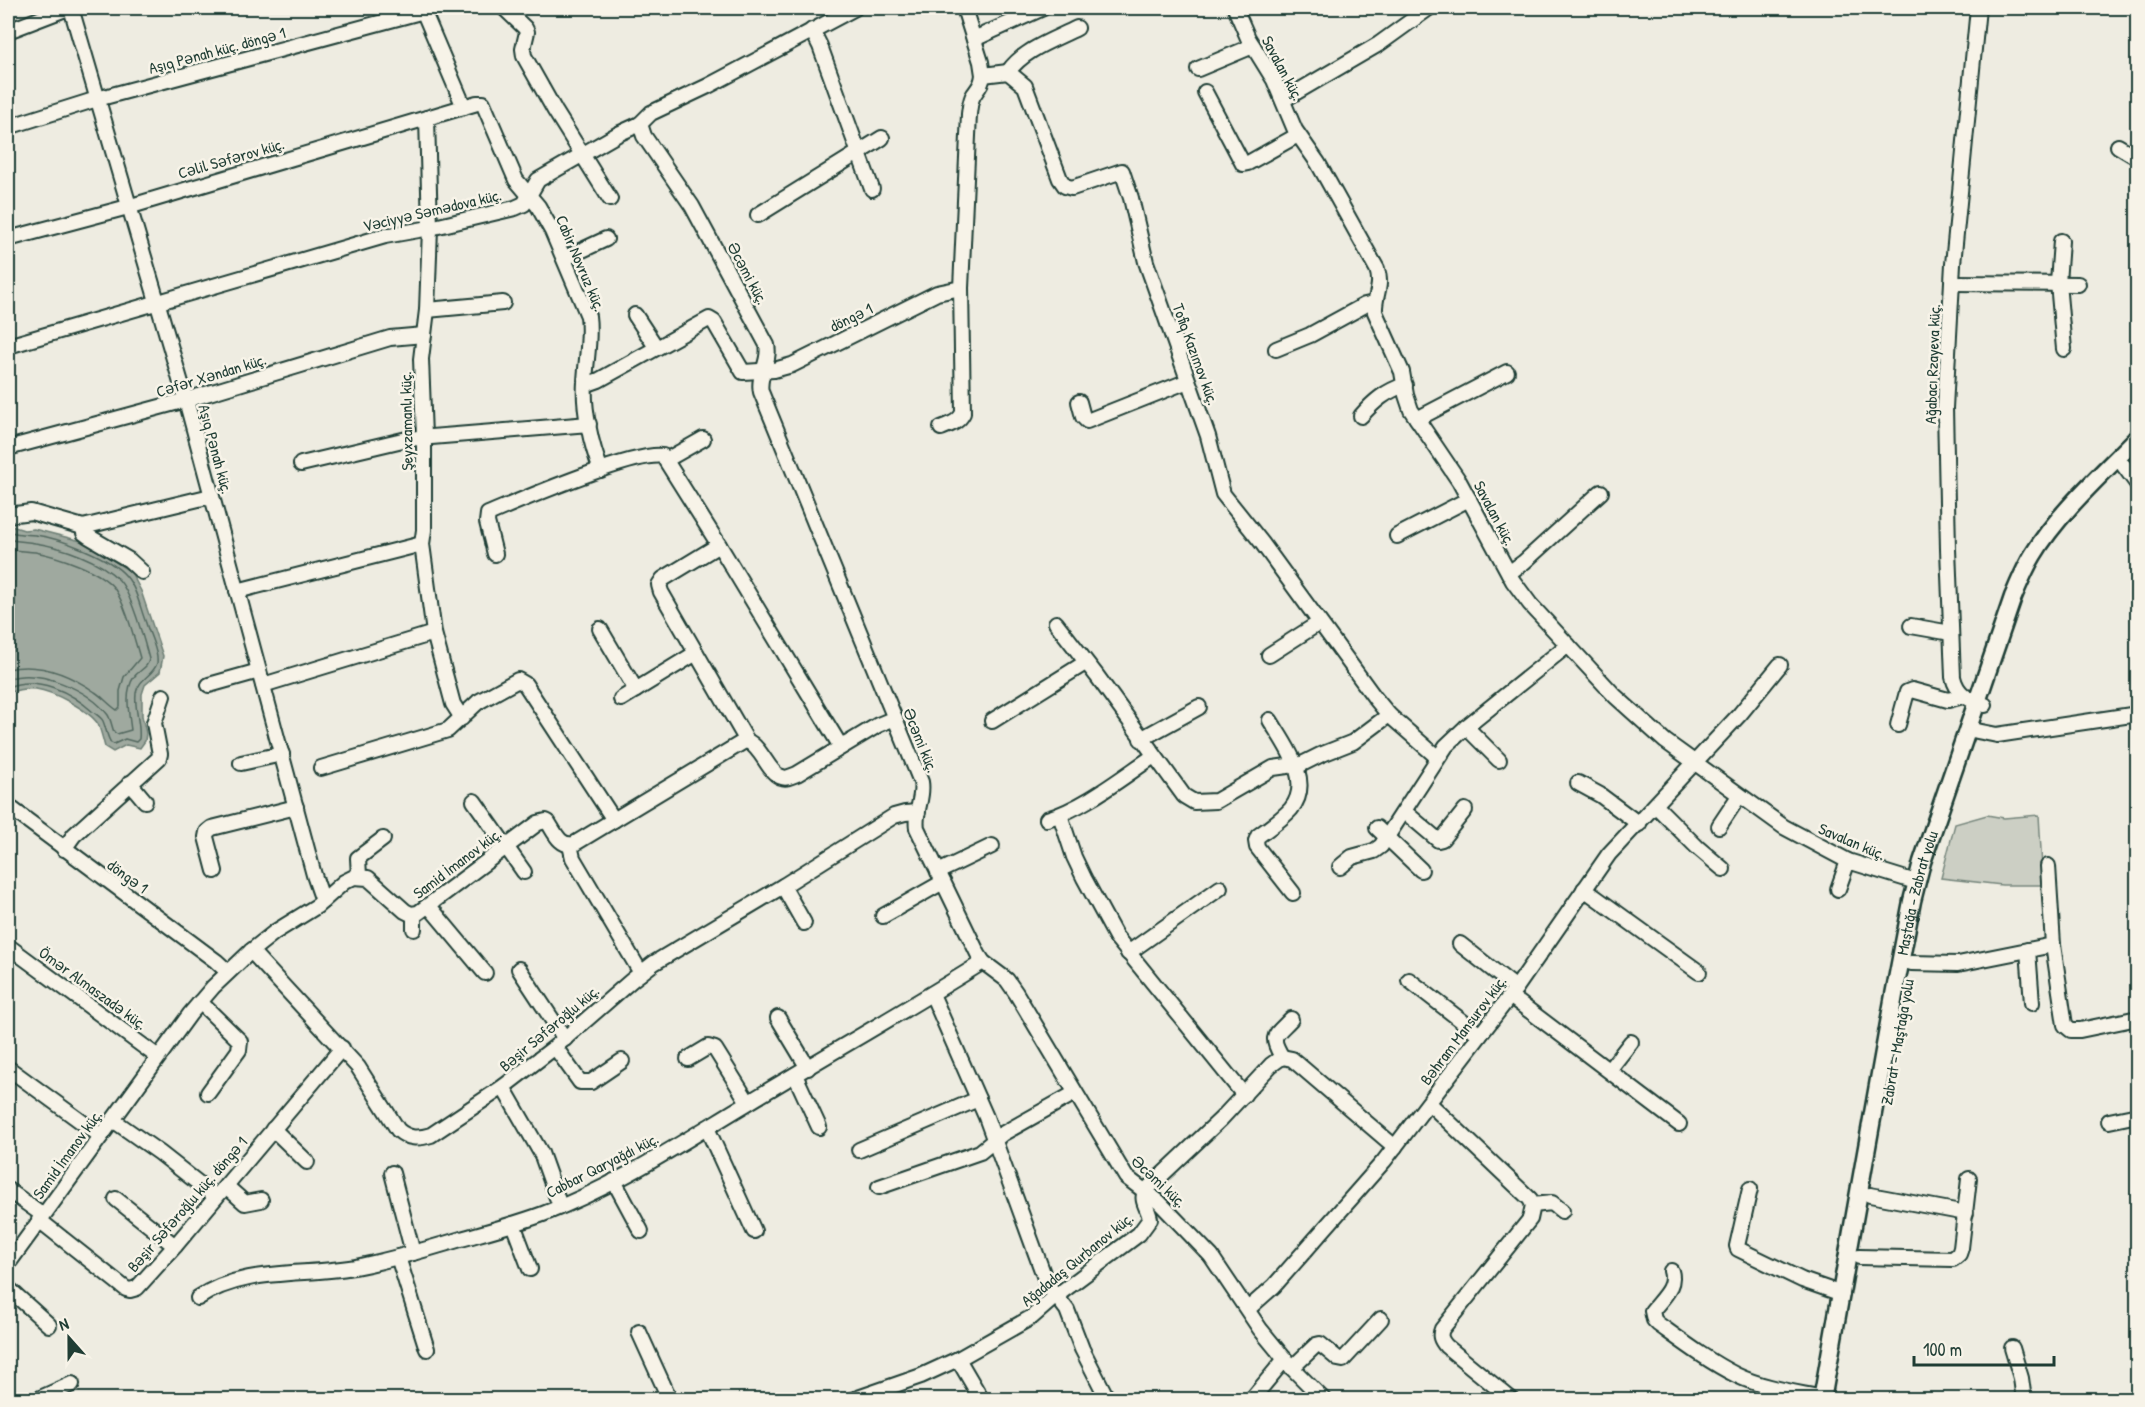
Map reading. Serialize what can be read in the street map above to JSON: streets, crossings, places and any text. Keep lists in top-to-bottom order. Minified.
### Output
{"streets":{"main road":["Maştağa - Zabrat yolu","Zabrat - Maştağa yolu"],"street":["Aşıq Pənah küç. döngə 1","Savalan küç.","Cəlil Səfərov küç.","Vəciyyə Səmədova küç.","Cabir Novruz küç.","Əcəmi küç.","döngə 1","Tofiq Kazımov küç.","Ağabacı Rzayeva küç.","Cəfər Xəndan küç.","Şeyxzamanlı küç.","Aşıq Pənah küç.","Samid İmanov küç.","Ömər Almaszadə küç.","Bəşir Səfəroğlu küç.","Bəhram Mansurov küç.","Cabbar Qaryağdı küç.","Bəşir Səfəroğlu küç. döngə 1","Ağadadaş Qurbanov küç."]},"crossings":[["Aşıq Pənah küç. döngə 1","Aşıq Pənah küç."],["Savalan küç.","Maştağa - Zabrat yolu"],["Savalan küç.","Bəhram Mansurov küç."],["Cəlil Səfərov küç.","Cabir Novruz küç."],["Cəlil Səfərov küç.","Şeyxzamanlı küç."],["Cəlil Səfərov küç.","Aşıq Pənah küç."],["Vəciyyə Səmədova küç.","Cabir Novruz küç."],["Vəciyyə Səmədova küç.","Əcəmi küç."],["Vəciyyə Səmədova küç.","Şeyxzamanlı küç."],["Vəciyyə Səmədova küç.","Aşıq Pənah küç."],["Əcəmi küç.","döngə 1"],["Əcəmi küç.","Bəşir Səfəroğlu küç."],["Əcəmi küç.","Bəhram Mansurov küç."],["Əcəmi küç.","Cabbar Qaryağdı küç."],["Əcəmi küç.","Ağadadaş Qurbanov küç."],["döngə 1","Samid İmanov küç."],["Ağabacı Rzayeva küç.","Maştağa - Zabrat yolu"],["Ağabacı Rzayeva küç.","Zabrat - Maştağa yolu"],["Cəfər Xəndan küç.","Şeyxzamanlı küç."],["Cəfər Xəndan küç.","Aşıq Pənah küç."],["Aşıq Pənah küç.","Samid İmanov küç."],["Samid İmanov küç.","Ömər Almaszadə küç."],["Samid İmanov küç.","Bəşir Səfəroğlu küç."],["Samid İmanov küç.","Bəşir Səfəroğlu küç. döngə 1"],["Maştağa - Zabrat yolu","Zabrat - Maştağa yolu"],["Bəşir Səfəroğlu küç.","Bəşir Səfəroğlu küç. döngə 1"]],"scale_bar":"100 m","north":"top"}
